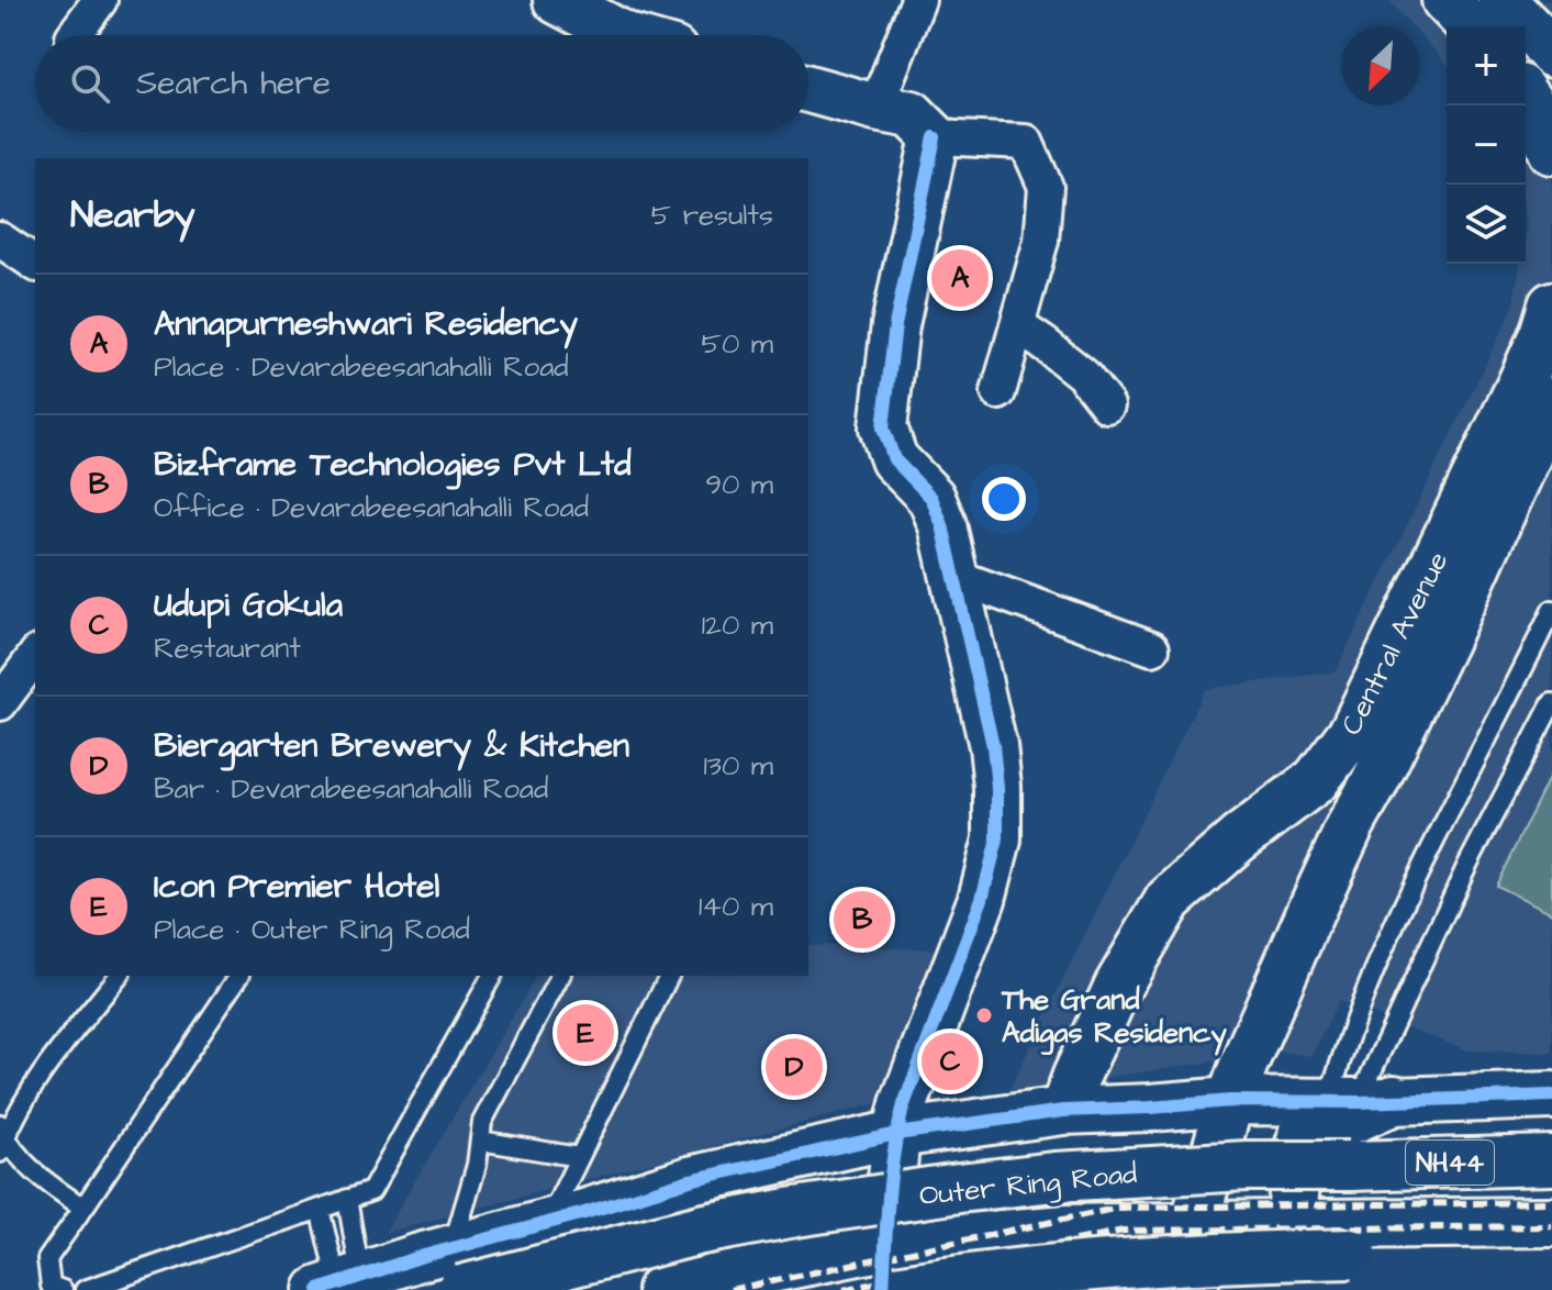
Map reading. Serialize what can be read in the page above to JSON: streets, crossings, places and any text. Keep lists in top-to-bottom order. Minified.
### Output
{"streets":{"highway":["NH44","Outer Ring Road"],"street":["Central Avenue"]},"places":["The Grand Adigas Residency"],"north":"bottom left","page":{"map_buttons":["+","−"],"search":"Search here","heading":["Nearby","5 results"],"pins":["A","B","E","C","D"],"list":[{"mark":"A","name":"Annapurneshwari Residency","note":"Place · Devarabeesanahalli Road","value":"50 m"},{"mark":"B","name":"Bizframe Technologies Pvt Ltd","note":"Office · Devarabeesanahalli Road","value":"90 m"},{"mark":"C","name":"Udupi Gokula","note":"Restaurant","value":"120 m"},{"mark":"D","name":"Biergarten Brewery & Kitchen","note":"Bar · Devarabeesanahalli Road","value":"130 m"},{"mark":"E","name":"Icon Premier Hotel","note":"Place · Outer Ring Road","value":"140 m"}]}}
